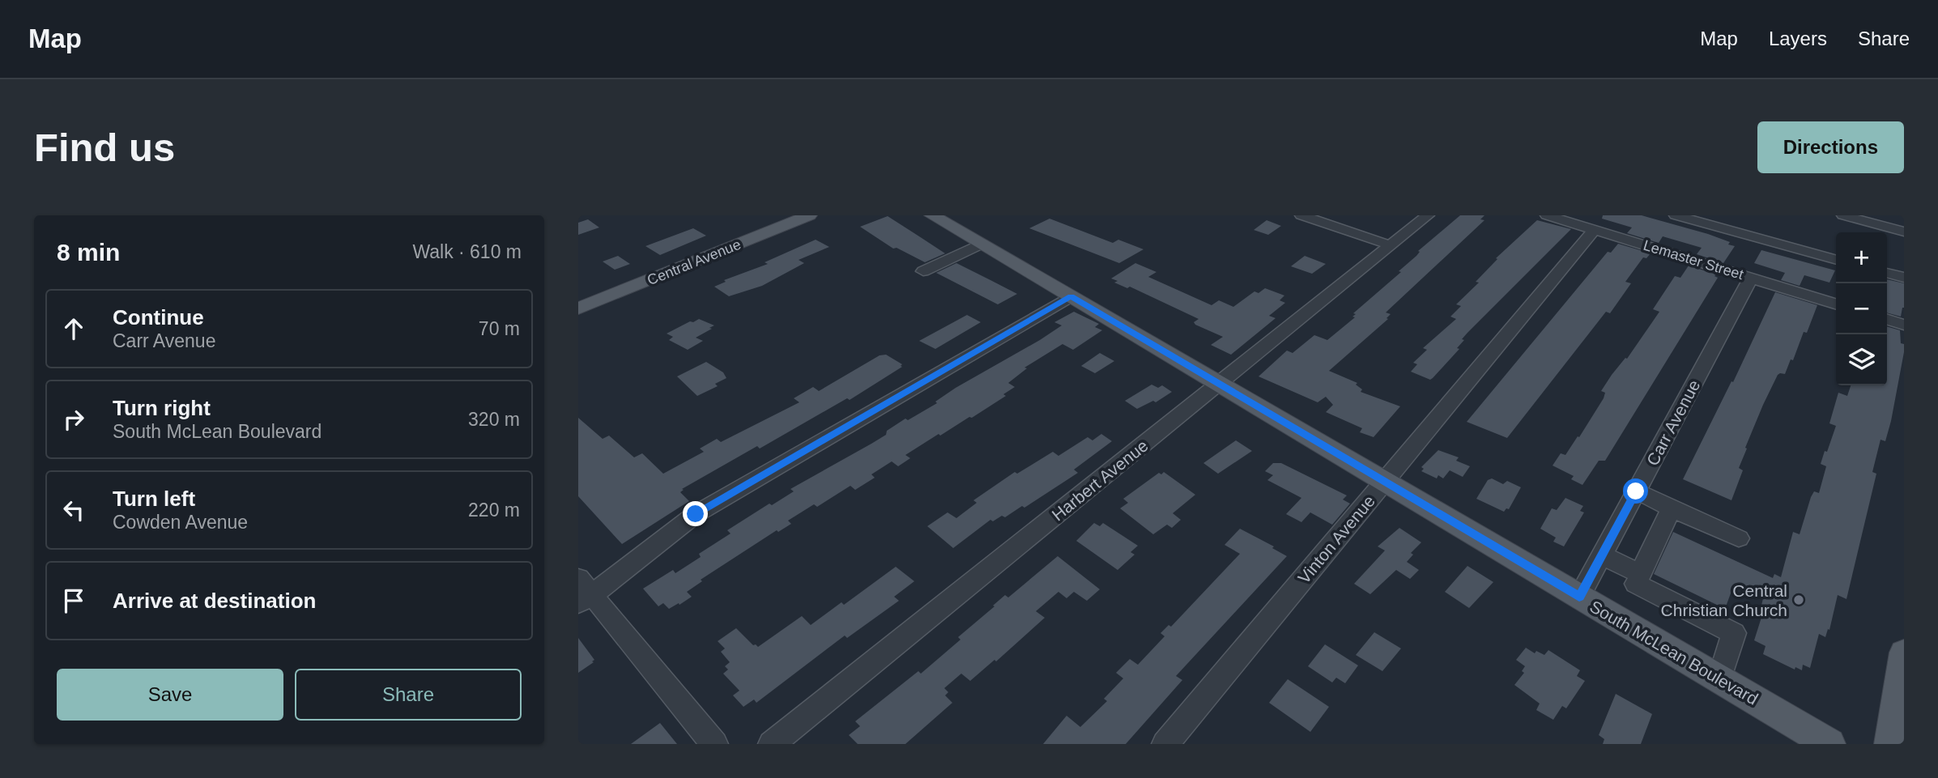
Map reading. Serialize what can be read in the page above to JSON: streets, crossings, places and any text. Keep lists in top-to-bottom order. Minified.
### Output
{"streets":{"main road":["Central Avenue","South McLean Boulevard"],"street":["Lemaster Street","Carr Avenue","Harbert Avenue","Vinton Avenue"]},"crossings":[["Lemaster Street","Carr Avenue"],["Lemaster Street","Vinton Avenue"],["Carr Avenue","South McLean Boulevard"],["Harbert Avenue","South McLean Boulevard"],["Vinton Avenue","South McLean Boulevard"]],"places":["Central Christian Church"],"page":{"header":"Map","nav":["Map","Layers","Share"],"buttons":["Directions",["Save","Share"]],"title":"Find us","heading":["8 min","Walk · 610 m"],"map_buttons":["+","−"],"list":[["Continue","Carr Avenue","70 m"],["Turn right","South McLean Boulevard","320 m"],["Turn left","Cowden Avenue","220 m"],"Arrive at destination"]}}
